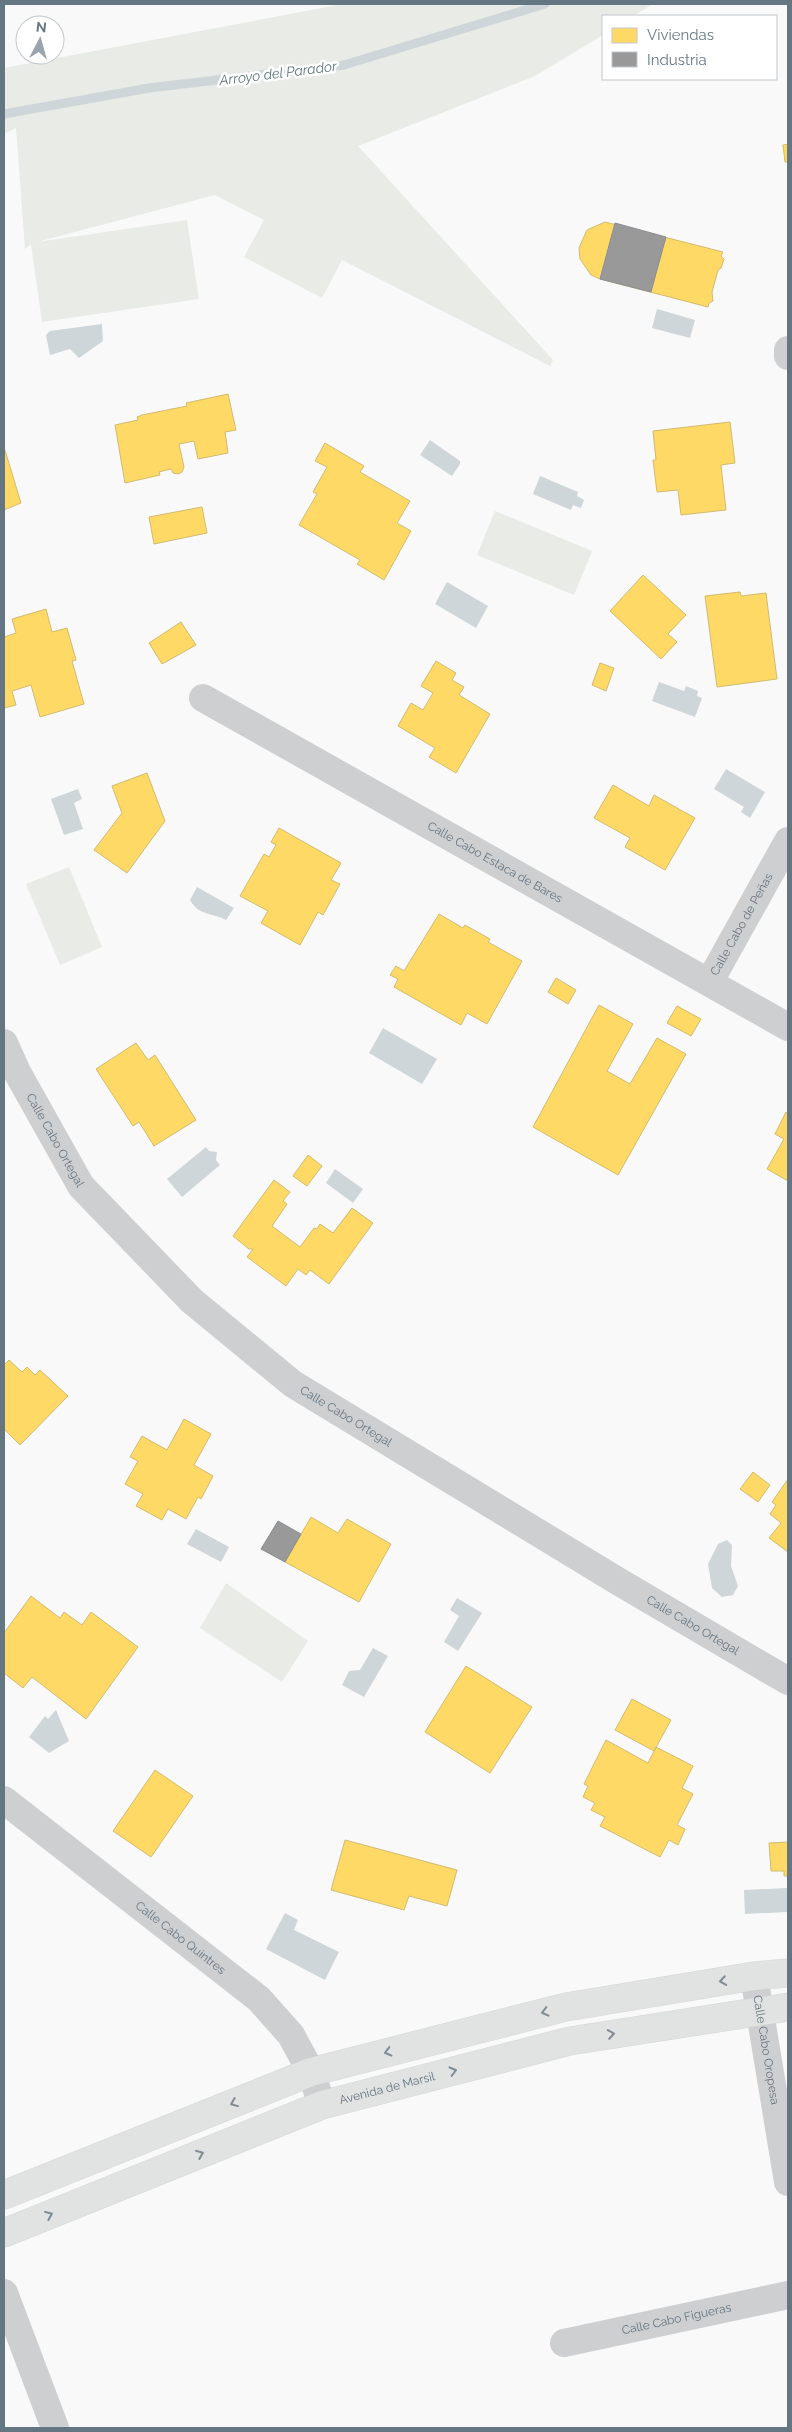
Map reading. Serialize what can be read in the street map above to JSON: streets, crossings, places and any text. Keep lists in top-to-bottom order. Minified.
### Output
{"streets":{"street":["Calle Cabo Estaca de Bares","Calle Cabo de Peñas","Calle Cabo Ortegal","Calle Cabo Quintres","Calle Cabo Oropesa","Avenida de Marsil","Calle Cabo Figueras"]},"crossings":[["Calle Cabo Estaca de Bares","Calle Cabo de Peñas"],["Calle Cabo Quintres","Avenida de Marsil"],["Calle Cabo Oropesa","Avenida de Marsil"]],"water":["Arroyo del Parador"],"legend":["Viviendas","Industria"],"north":"top"}
